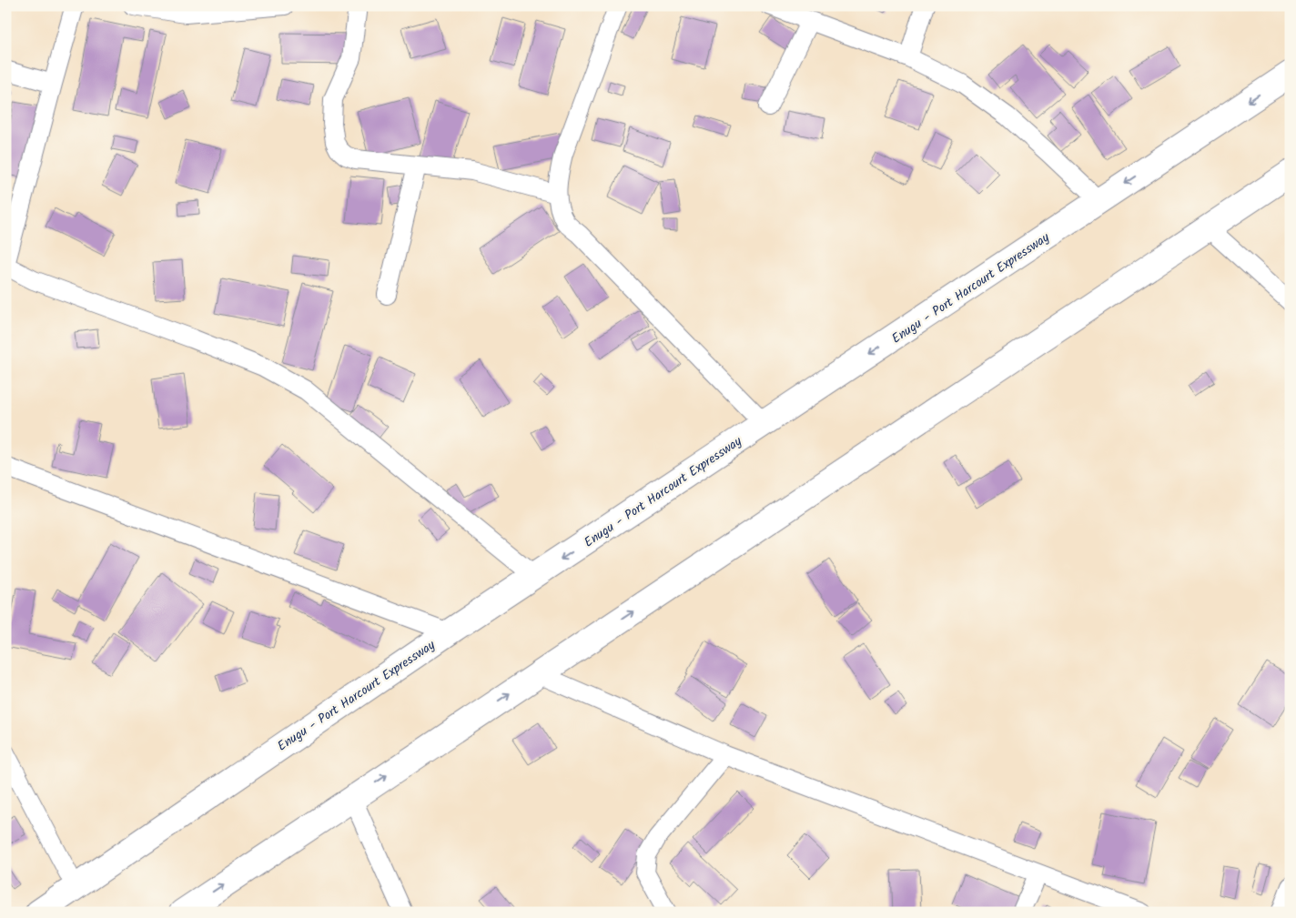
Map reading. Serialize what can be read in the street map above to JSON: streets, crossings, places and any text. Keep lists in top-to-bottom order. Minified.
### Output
{"streets":{"highway":["Enugu - Port Harcourt Expressway"]}}
